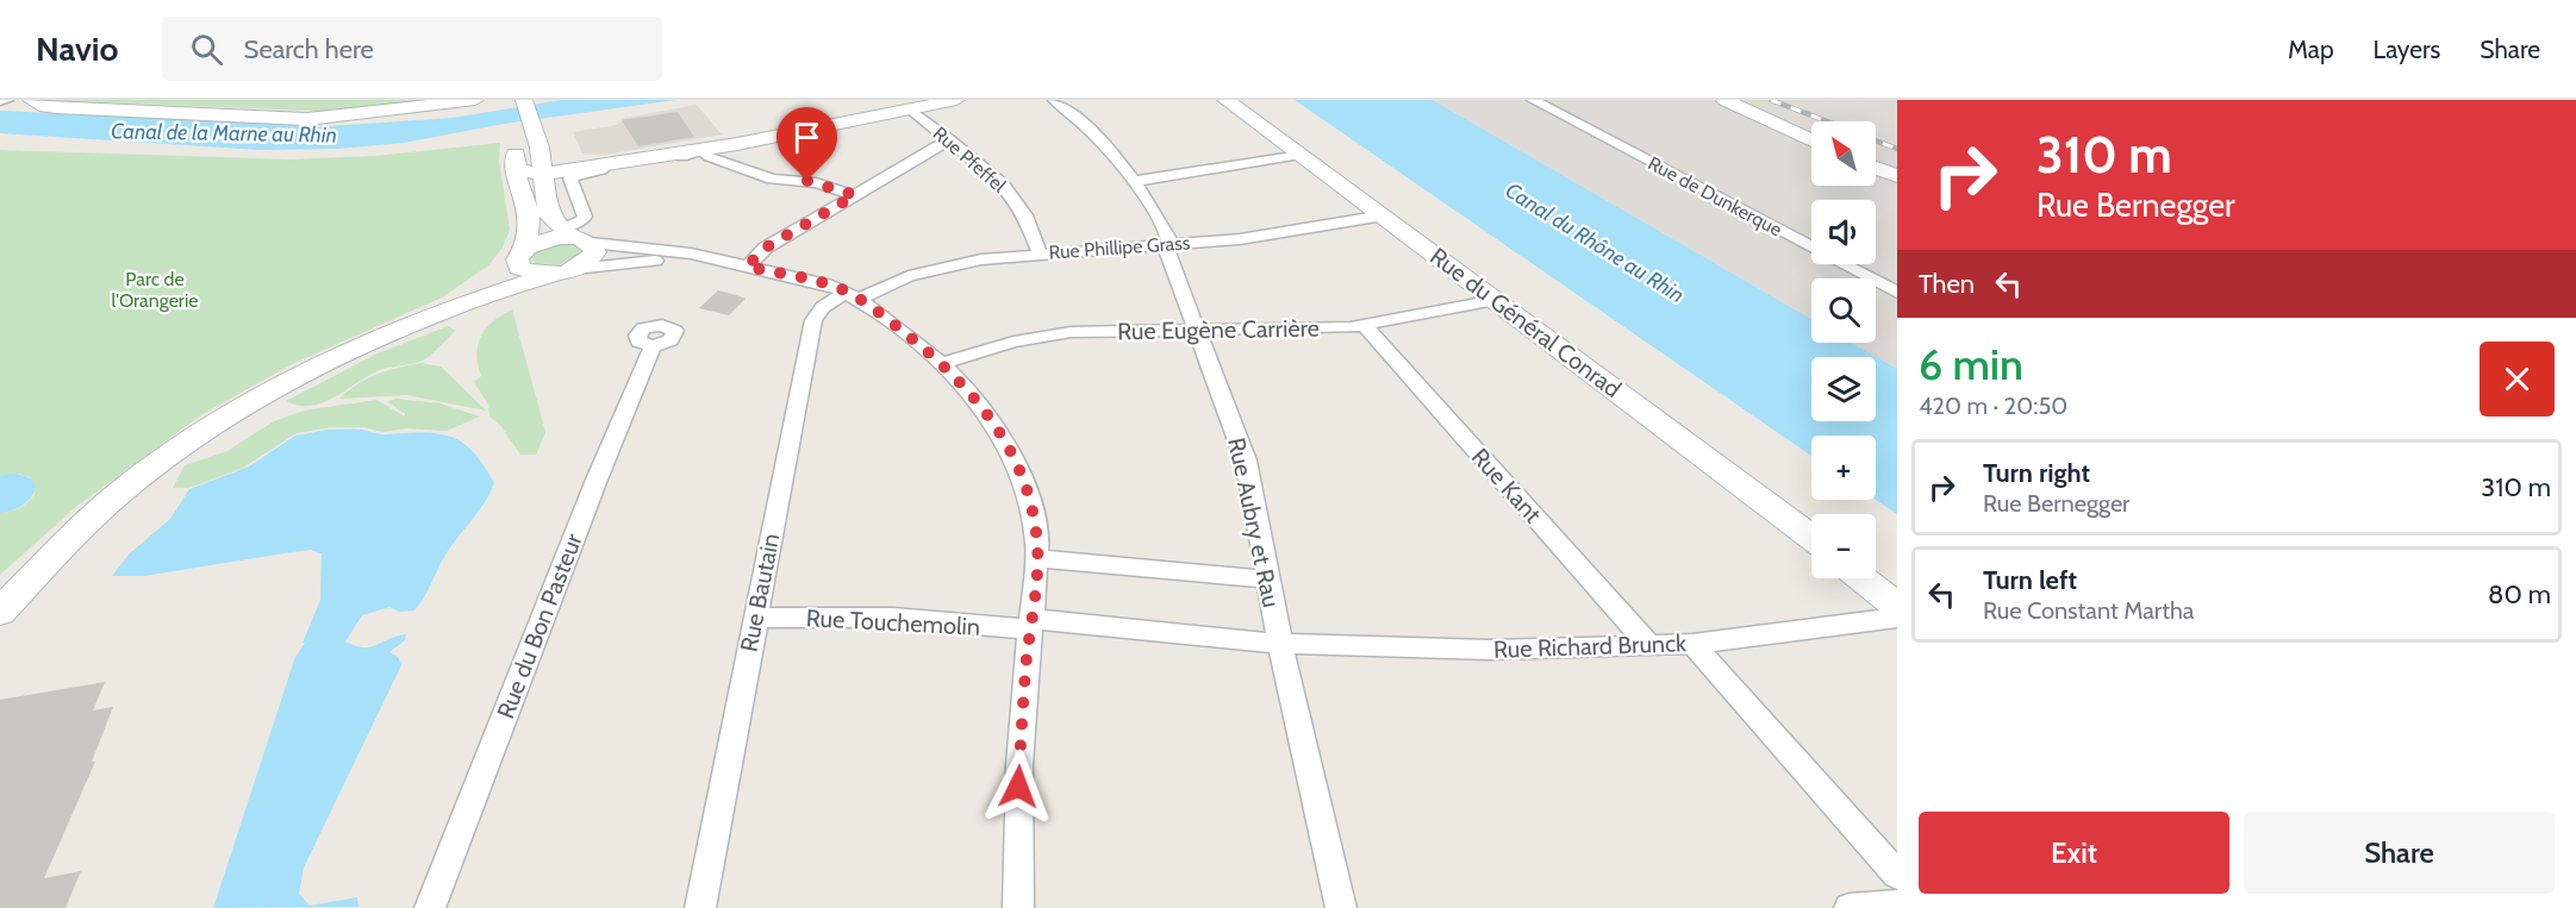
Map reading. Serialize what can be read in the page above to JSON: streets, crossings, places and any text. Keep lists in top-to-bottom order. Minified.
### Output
{"streets":{"main road":["Rue du Général Conrad"],"street":["Rue Pfeffel","Rue de Dunkerque","Rue Phillipe Grass","Rue Eugène Carrière","Rue Kant","Rue Aubry et Rau","Rue Bautain","Rue Touchemolin","Rue du Bon Pasteur","Rue Richard Brunck"]},"crossings":[["Rue Pfeffel","Rue Phillipe Grass"],["Rue Phillipe Grass","Rue du Général Conrad"],["Rue Phillipe Grass","Rue Aubry et Rau"],["Rue Phillipe Grass","Rue Bautain"],["Rue du Général Conrad","Rue Eugène Carrière"],["Rue Eugène Carrière","Rue Kant"],["Rue Eugène Carrière","Rue Aubry et Rau"],["Rue Kant","Rue Richard Brunck"],["Rue Aubry et Rau","Rue Touchemolin"],["Rue Aubry et Rau","Rue Richard Brunck"],["Rue Bautain","Rue Touchemolin"],["Rue Touchemolin","Rue Richard Brunck"]],"water":["Canal de la Marne au Rhin","Canal du Rhône au Rhin"],"parks":["Parc de l'Orangerie"],"north":"top left","page":{"header":"Navio","search":"Search here","nav":["Map","Layers","Share"],"turn":["310 m","Rue Bernegger"],"map_buttons":["+","−"],"then":"Then","heading":["6 min","420 m · 20:50"],"list":[{"name":"Turn right","note":"Rue Bernegger","value":"310 m"},{"name":"Turn left","note":"Rue Constant Martha","value":"80 m"}],"buttons":["Exit","Share"]}}
